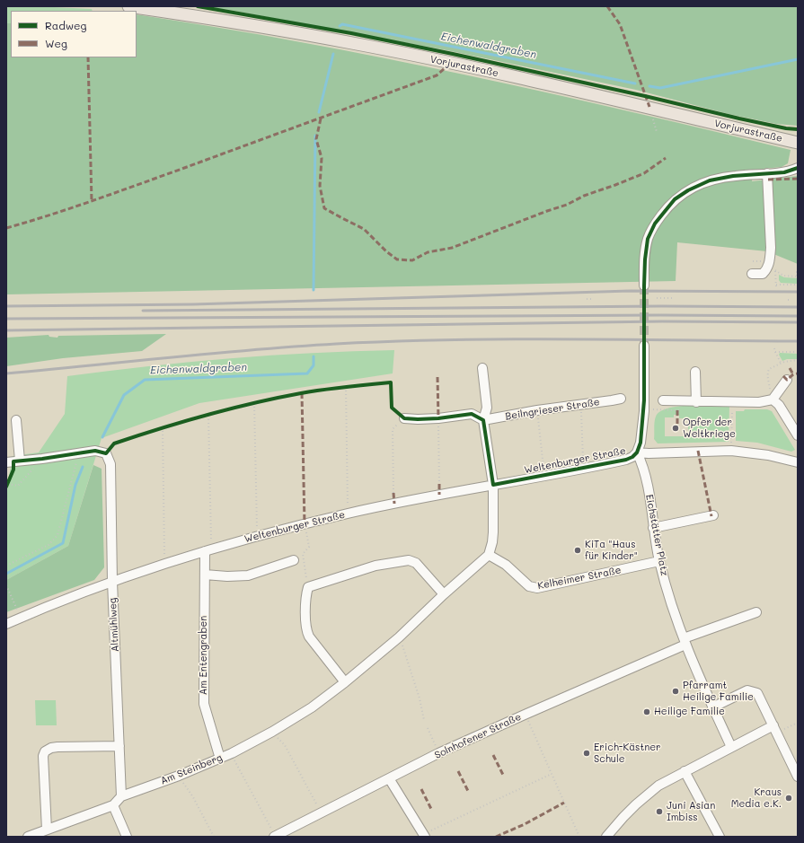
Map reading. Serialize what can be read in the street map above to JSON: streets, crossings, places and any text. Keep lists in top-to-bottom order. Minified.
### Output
{"streets":{"main road":["Vorjurastraße"],"street":["Beilngrieser Straße","Weltenburger Straße","Eichstätter Platz","Kelheimer Straße","Altmühlweg","Am Entengraben","Solnhofener Straße","Am Steinberg"]},"crossings":[["Weltenburger Straße","Eichstätter Platz"],["Weltenburger Straße","Altmühlweg"],["Weltenburger Straße","Am Entengraben"],["Eichstätter Platz","Kelheimer Straße"],["Eichstätter Platz","Solnhofener Straße"],["Kelheimer Straße","Am Steinberg"],["Altmühlweg","Am Steinberg"],["Am Entengraben","Am Steinberg"]],"water":["Eichenwaldgraben"],"places":["Opfer der Weltkriege","KiTa \"Haus für Kinder\"","Pfarramt Heilige Familie","Heilige Familie","Erich-Kästner Schule","Kraus Media e.K.","Juni Asian Imbiss"],"legend":["Radweg","Weg"]}
